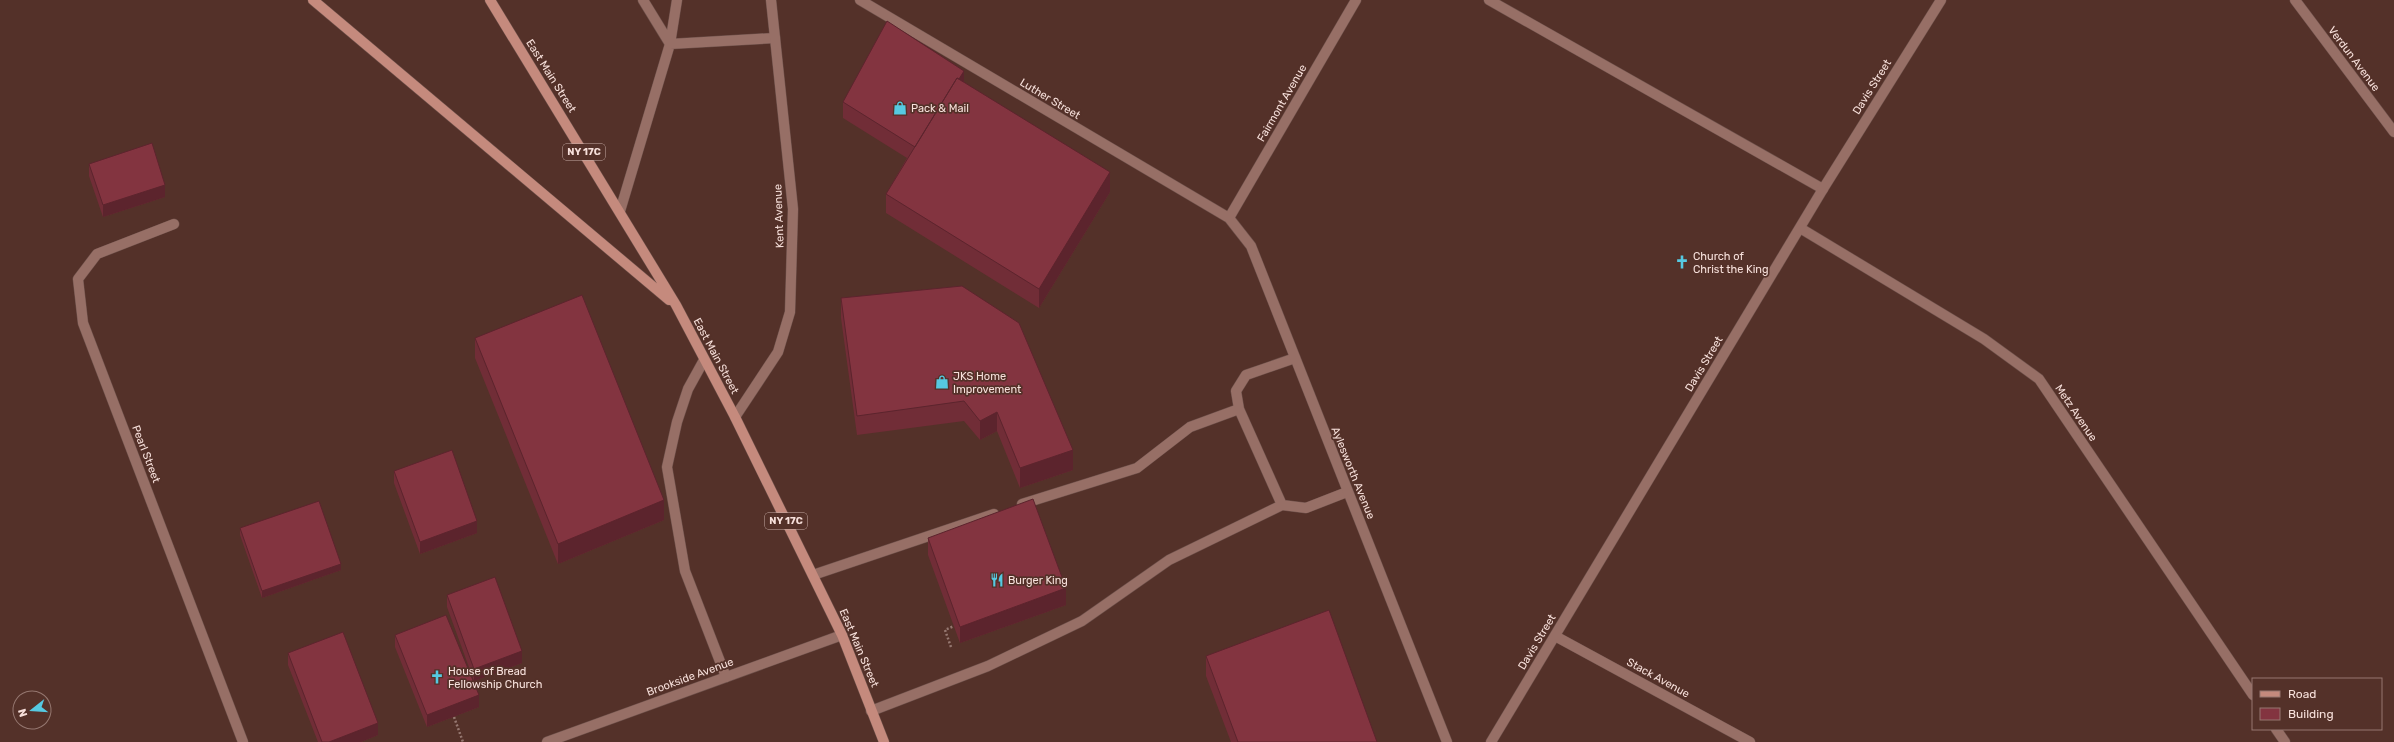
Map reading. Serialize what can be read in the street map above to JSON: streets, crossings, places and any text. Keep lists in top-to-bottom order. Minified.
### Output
{"streets":{"main road":["East Main Street","NY 17C"],"street":["Verdun Avenue","Davis Street","Luther Street","Fairmont Avenue","Kent Avenue","Metz Avenue","Pearl Street","Aylesworth Avenue","Brookside Avenue","Stack Avenue"]},"crossings":[["East Main Street","Kent Avenue"],["East Main Street","Brookside Avenue"],["Davis Street","Metz Avenue"],["Davis Street","Stack Avenue"],["Luther Street","Fairmont Avenue"],["Luther Street","Aylesworth Avenue"],["Fairmont Avenue","Aylesworth Avenue"]],"places":{"shop":["Pack & Mail","JKS Home Improvement"],"church":["Church of Christ the King","House of Bread Fellowship Church"],"restaurant":["Burger King"]},"legend":["Road","Building"],"north":"left"}
